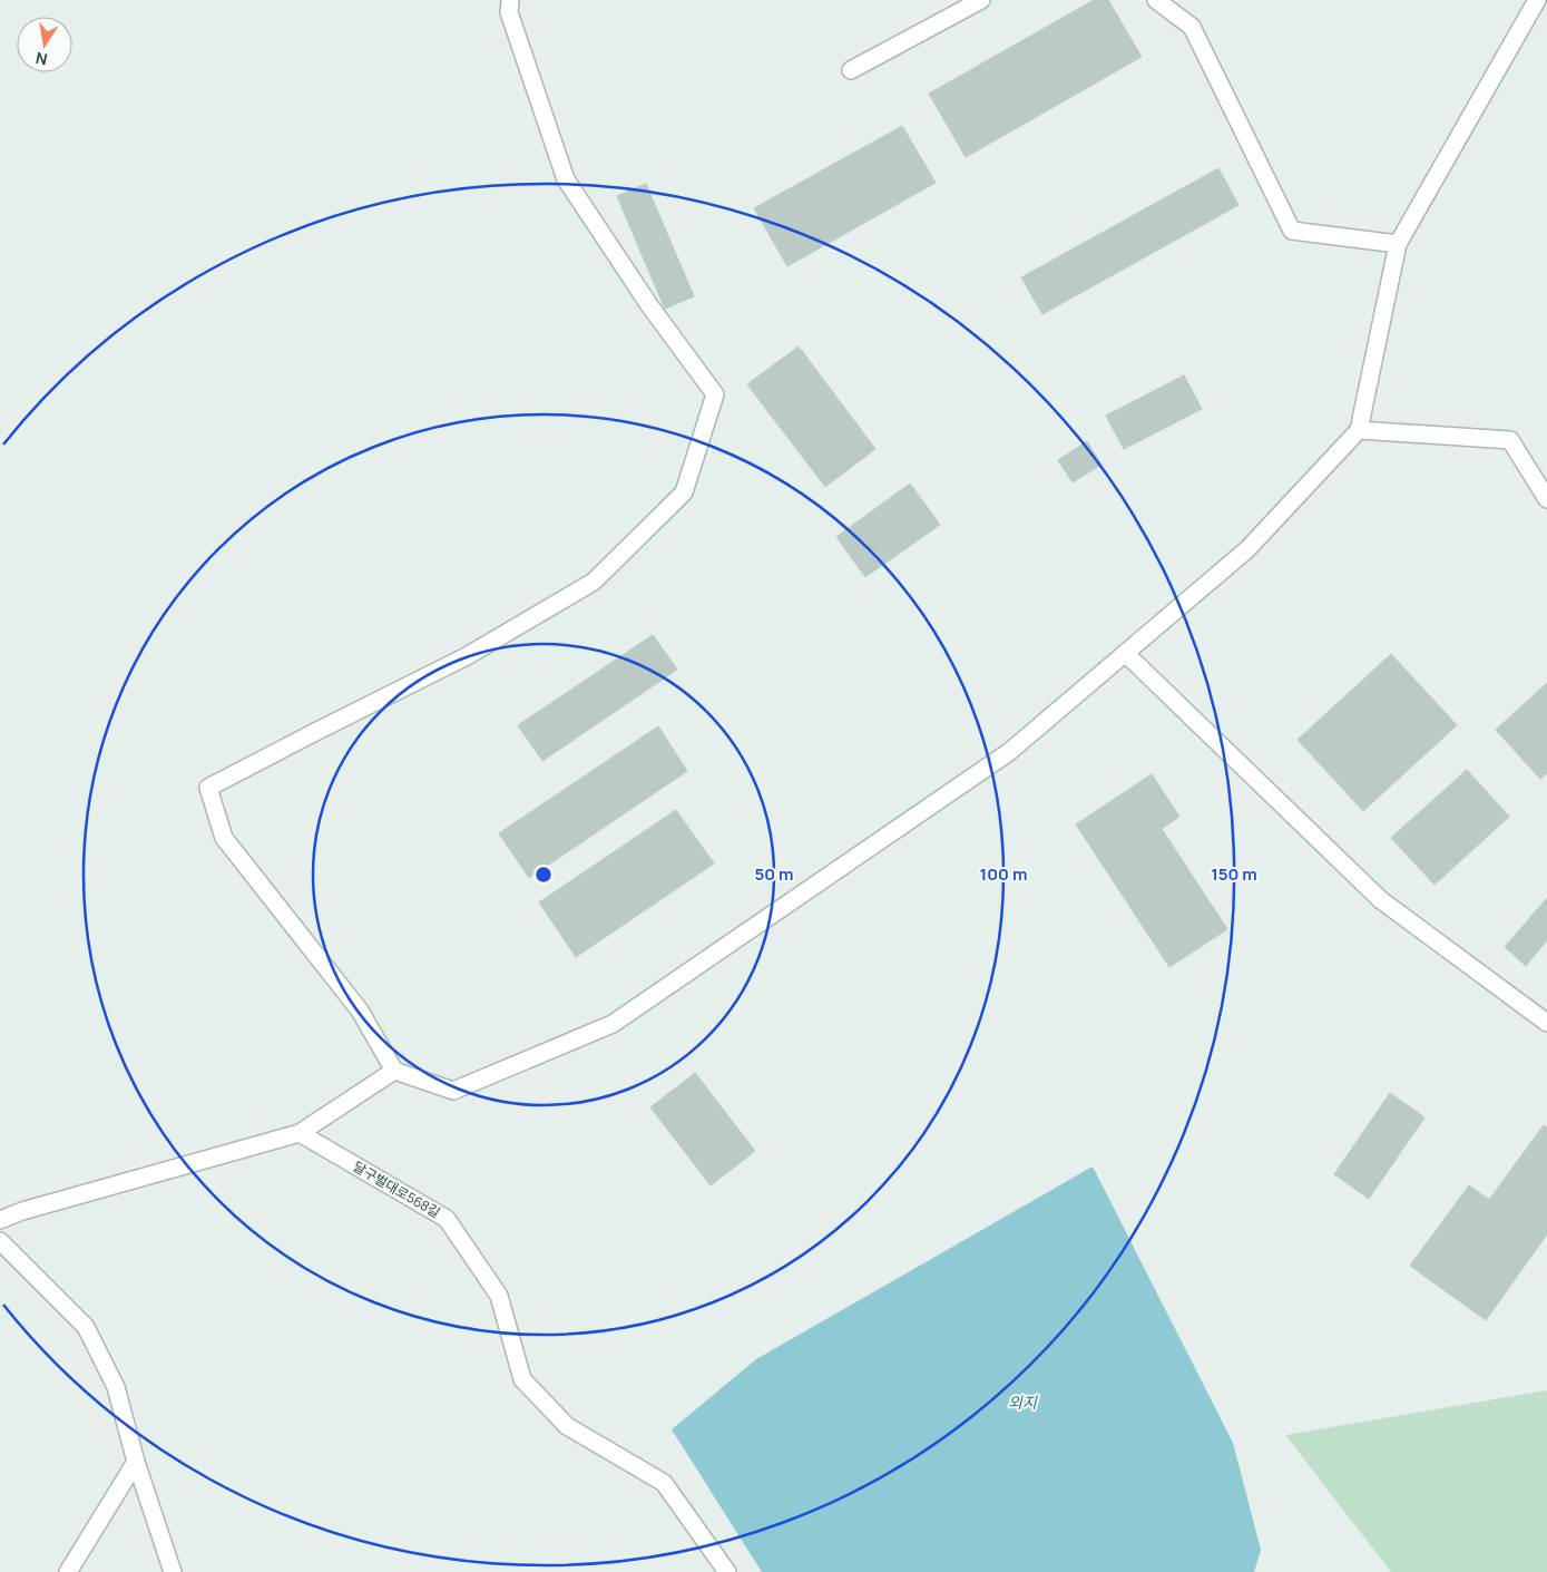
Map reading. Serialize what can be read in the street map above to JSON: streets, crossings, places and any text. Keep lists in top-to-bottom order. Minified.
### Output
{"streets":{"street":["달구벌대로568길"]},"water":["외지"],"north":"bottom","rings":["50 m","100 m","150 m"]}
